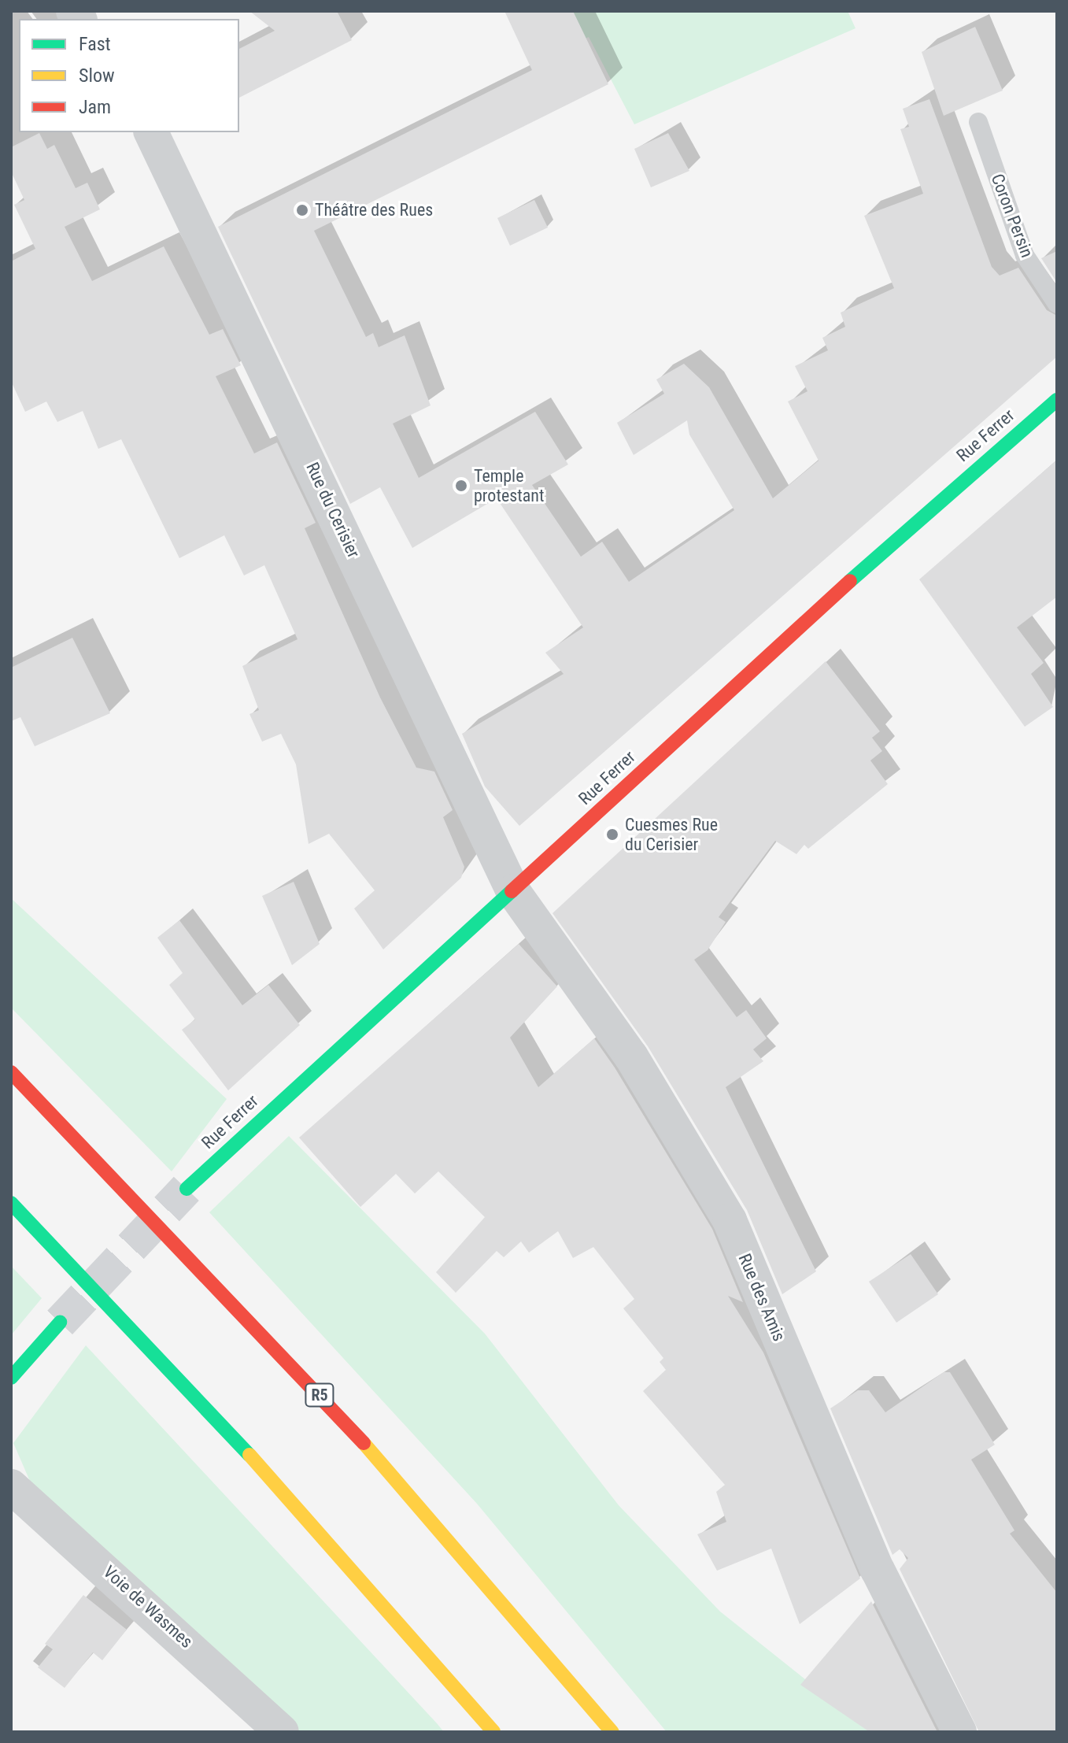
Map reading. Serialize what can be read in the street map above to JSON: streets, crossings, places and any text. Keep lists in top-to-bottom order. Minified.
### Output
{"streets":{"main road":["Rue Ferrer","R5"],"street":["Rue du Cerisier","Rue des Amis","Voie de Wasmes"],"lane":["Coron Persin"]},"crossings":[["Rue Ferrer","Rue du Cerisier"],["Rue Ferrer","Rue des Amis"],["Rue du Cerisier","Rue des Amis"]],"places":["Théâtre des Rues","Temple protestant","Cuesmes Rue du Cerisier"],"legend":["Fast","Slow","Jam"]}
